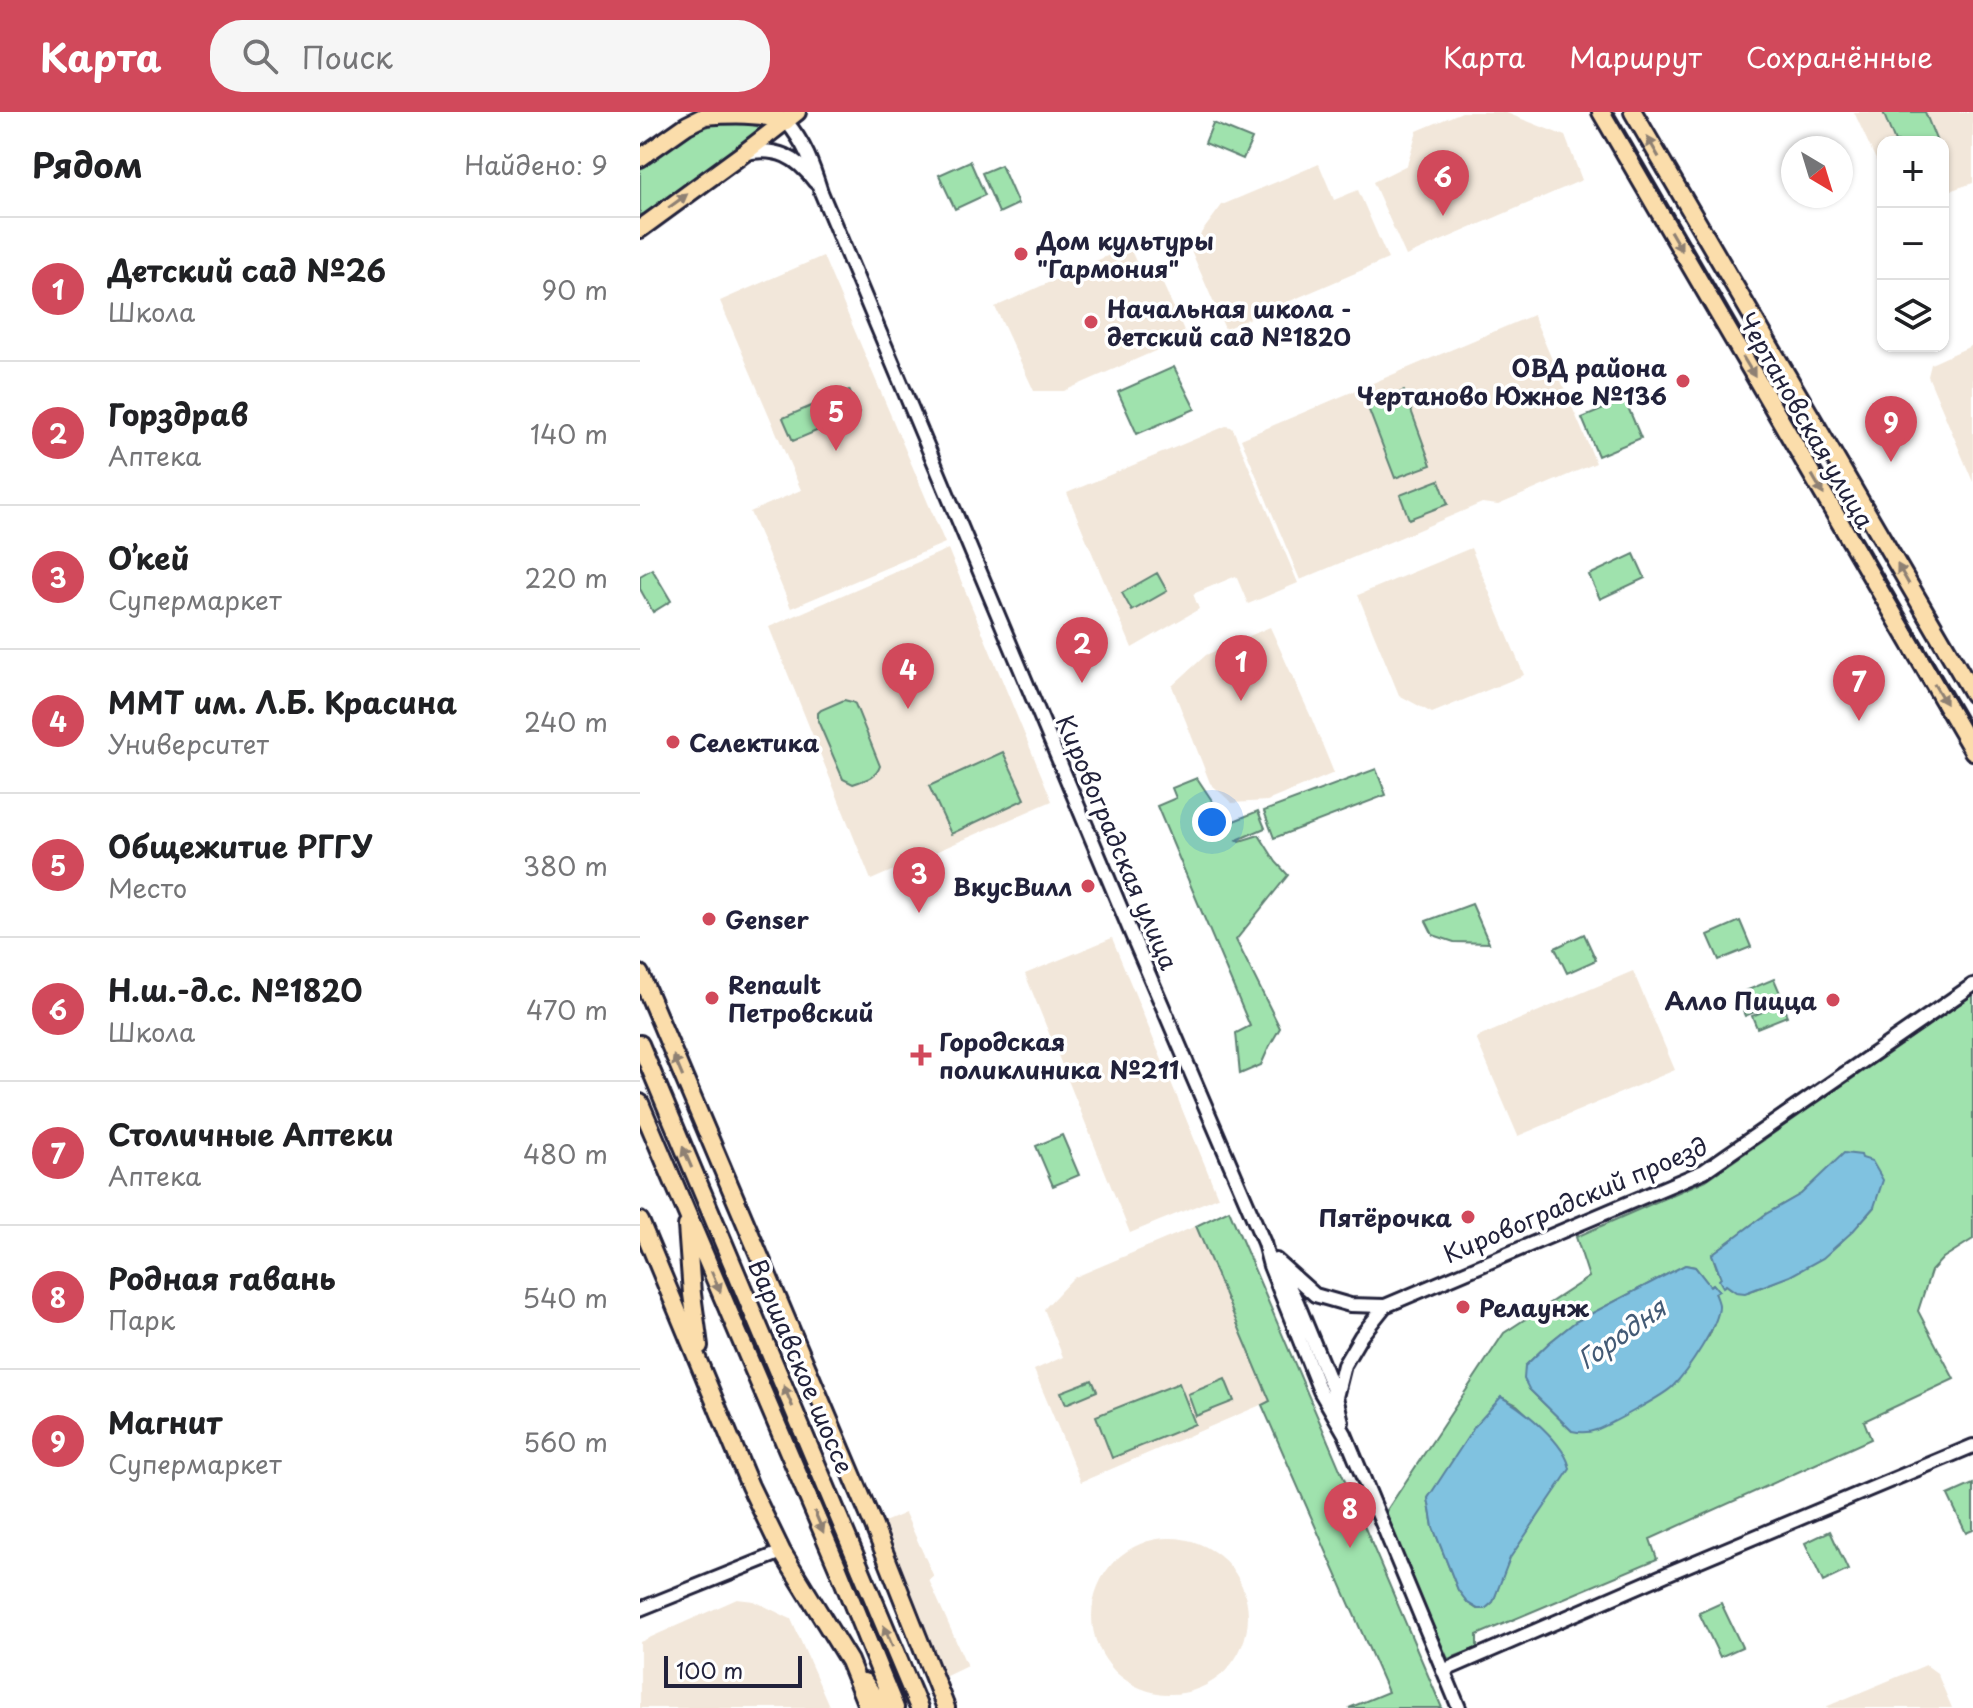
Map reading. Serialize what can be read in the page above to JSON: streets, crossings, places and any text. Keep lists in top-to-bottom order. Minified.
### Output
{"streets":{"main road":["Чертановская улица","Варшавское шоссе"],"street":["Кировоградская улица","Кировоградский проезд"]},"water":["Городня"],"places":{"other":["Дом культуры \"Гармония\"","Начальная школа - детский сад №1820","ОВД района Чертаново Южное №136","Селектика","ВкусВилл","Genser","Renault Петровский","Алло Пицца","Пятёрочка","Релаунж"],"health":["Городская поликлиника №211"]},"scale_bar":"100 m","north":"bottom right","page":{"header":"Карта","search":"Поиск","nav":["Карта","Маршрут","Сохранённые"],"heading":["Рядом","Найдено: 9"],"map_buttons":["+","−"],"pins":["6","5","9","2","1","4","7","3","8"],"list":[{"mark":"1","name":"Детский сад №26","note":"Школа","value":"90 m"},{"mark":"2","name":"Горздрав","note":"Аптека","value":"140 m"},{"mark":"3","name":"О’кей","note":"Супермаркет","value":"220 m"},{"mark":"4","name":"ММТ им. Л.Б. Красина","note":"Университет","value":"240 m"},{"mark":"5","name":"Общежитие РГГУ","note":"Место","value":"380 m"},{"mark":"6","name":"Н.ш.-д.с. №1820","note":"Школа","value":"470 m"},{"mark":"7","name":"Столичные Аптеки","note":"Аптека","value":"480 m"},{"mark":"8","name":"Родная гавань","note":"Парк","value":"540 m"},{"mark":"9","name":"Магнит","note":"Супермаркет","value":"560 m"}],"scale":"100 m"}}
